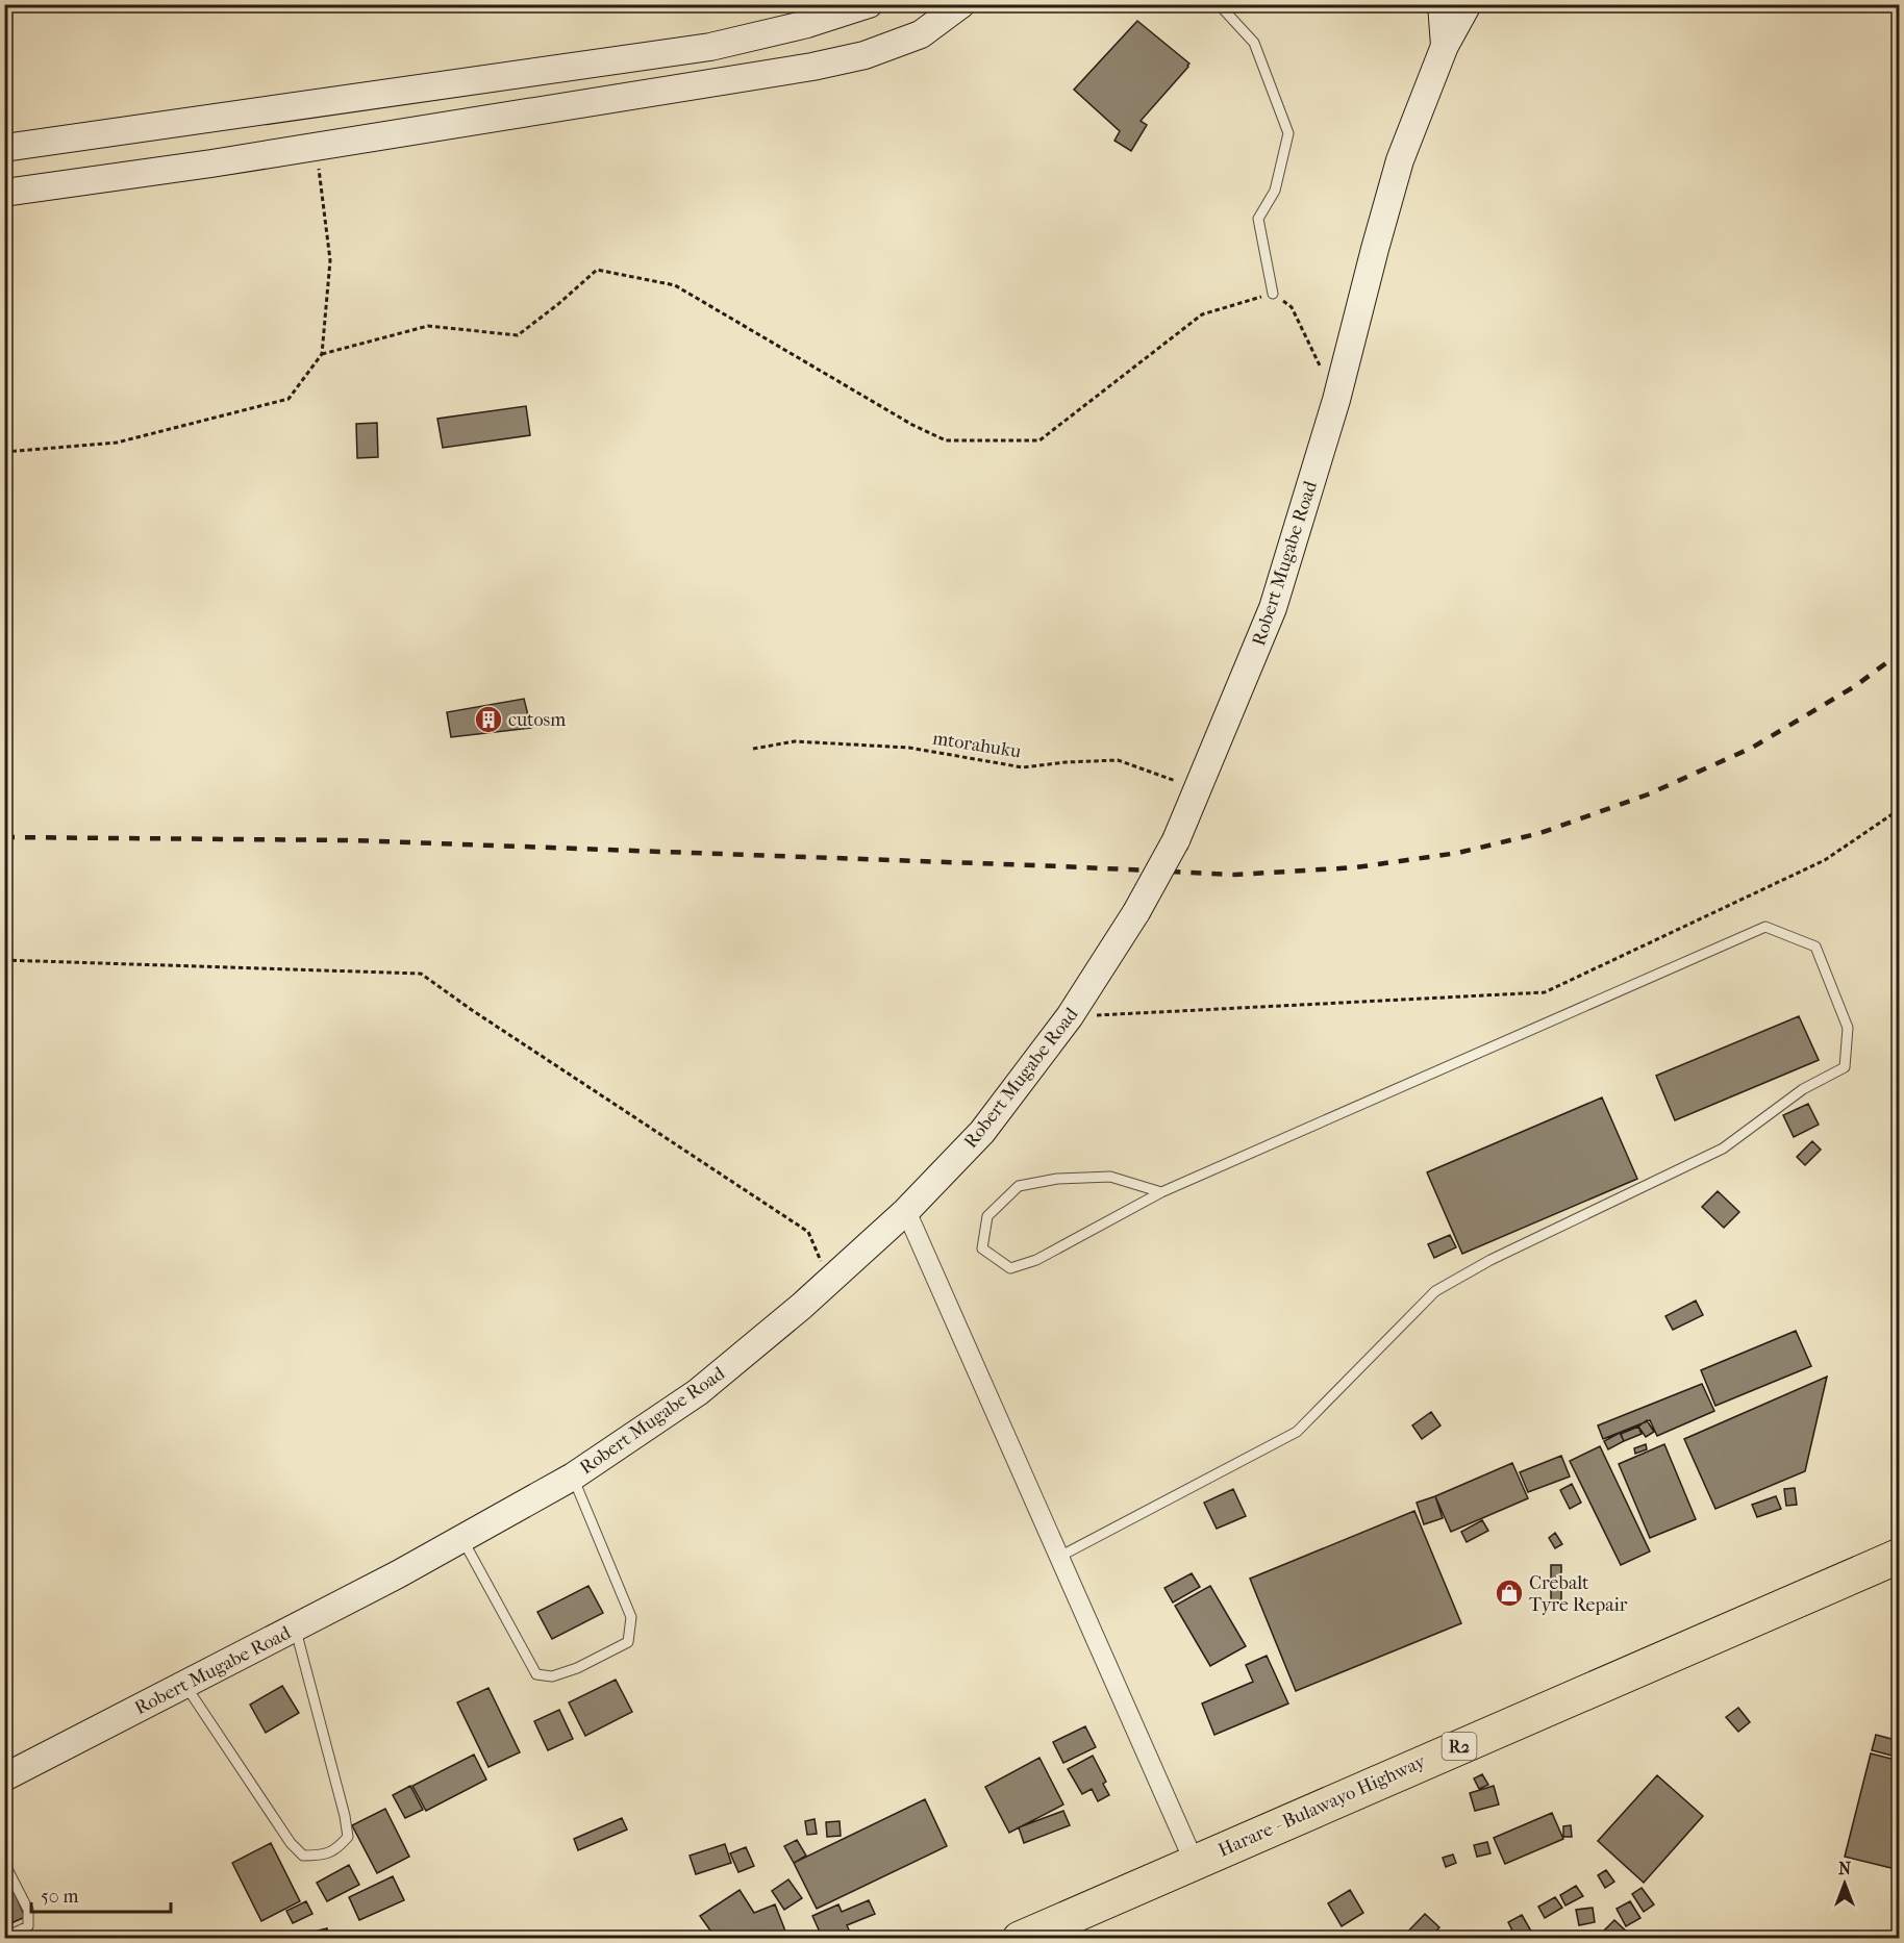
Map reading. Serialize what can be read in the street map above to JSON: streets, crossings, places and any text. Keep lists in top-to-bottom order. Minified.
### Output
{"streets":{"highway":["R2","Harare - Bulawayo Highway"],"street":["Robert Mugabe Road"],"path":["mtorahuku"]},"places":{"building":["cutosm"],"shop":["Crebalt Tyre Repair"]},"scale_bar":"50 m","north":"top"}
